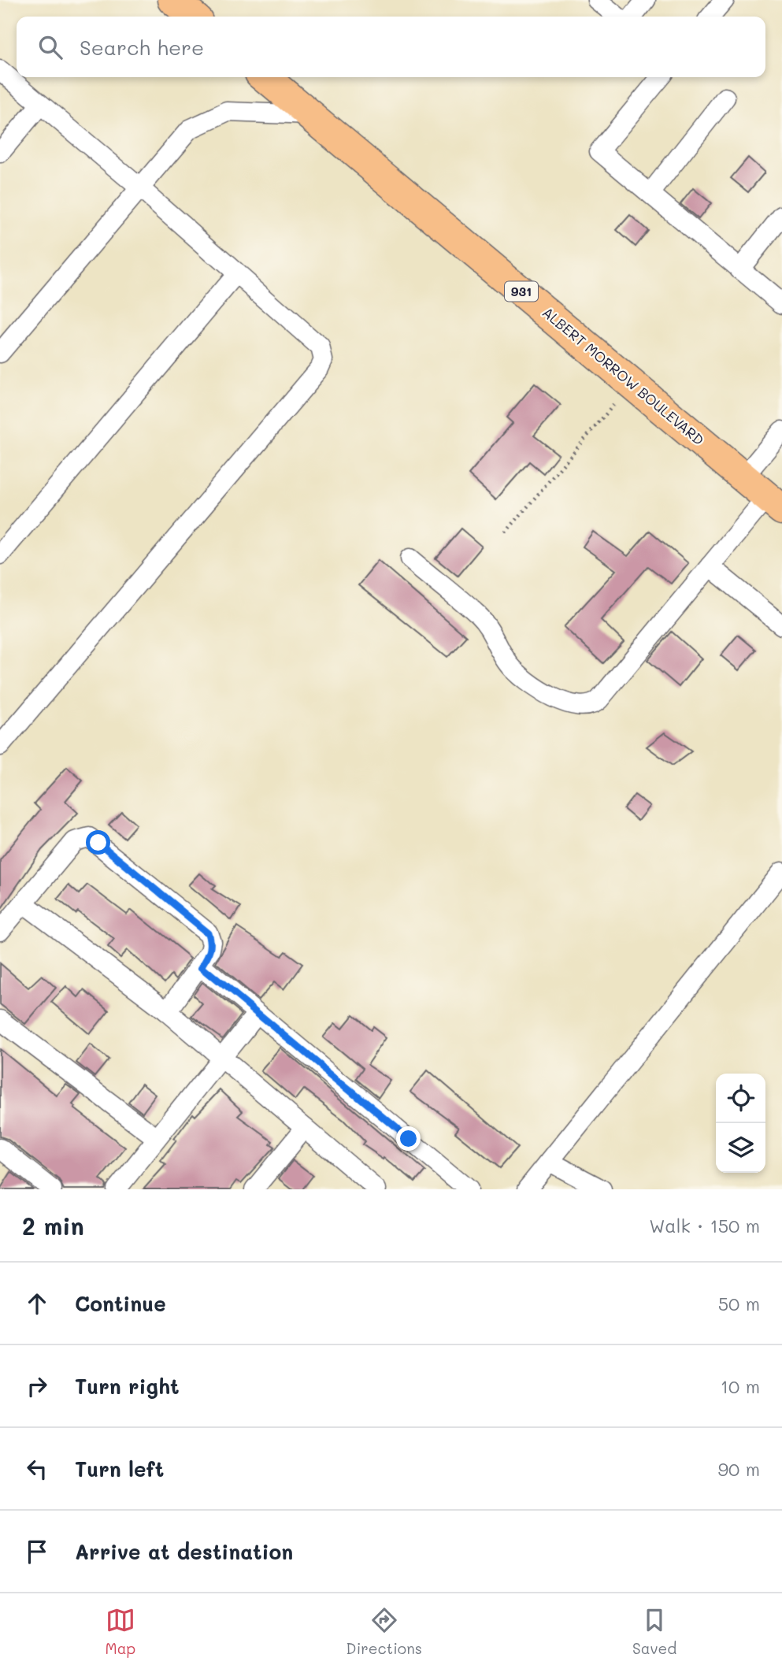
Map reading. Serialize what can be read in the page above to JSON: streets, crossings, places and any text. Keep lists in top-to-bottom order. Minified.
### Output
{"streets":{"highway":["931","ALBERT MORROW BOULEVARD"]},"page":{"search":"Search here","heading":["2 min","Walk · 150 m"],"list":[["Continue","50 m"],["Turn right","10 m"],["Turn left","90 m"],"Arrive at destination"],"nav":["Map","Directions","Saved"]}}
